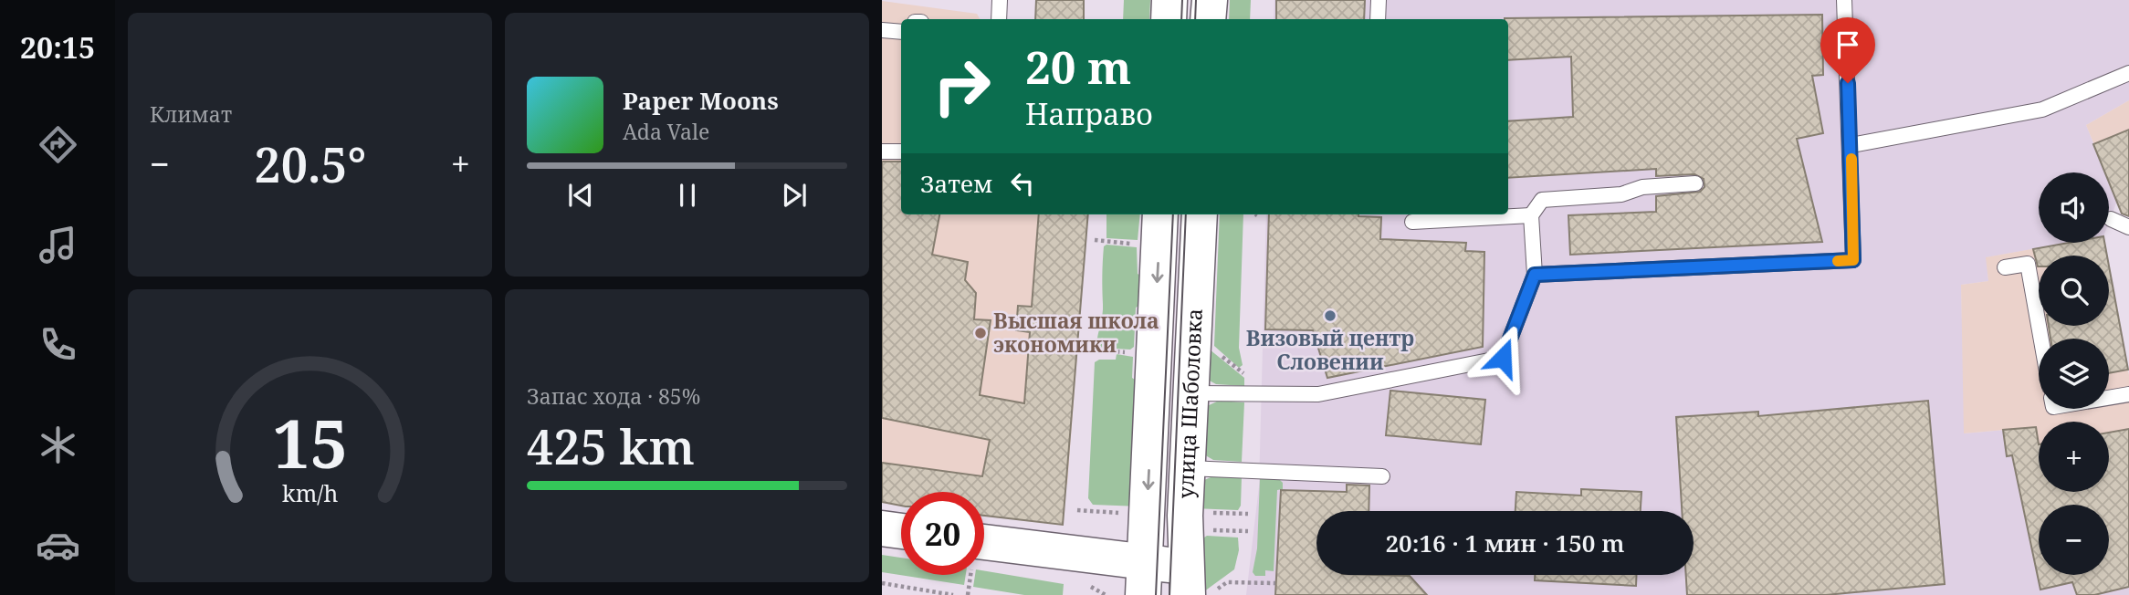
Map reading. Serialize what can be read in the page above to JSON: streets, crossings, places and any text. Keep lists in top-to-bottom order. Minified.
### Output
{"streets":{"main road":["улица Шаболовка"]},"places":["Визовый центр Словении","Высшая школа экономики"],"page":{"tabs":"20:15","tile":["Климат",["Запас хода · 85%","425 km"]],"turn":["20 m","Направо"],"song":["Paper Moons","Ada Vale"],"heat":["−","20.5°","+"],"then":"Затем","map_buttons":["+","−"],"limit":"20","trip":"20:16 · 1 мин · 150 m","gauge":["15","km/h"]}}
